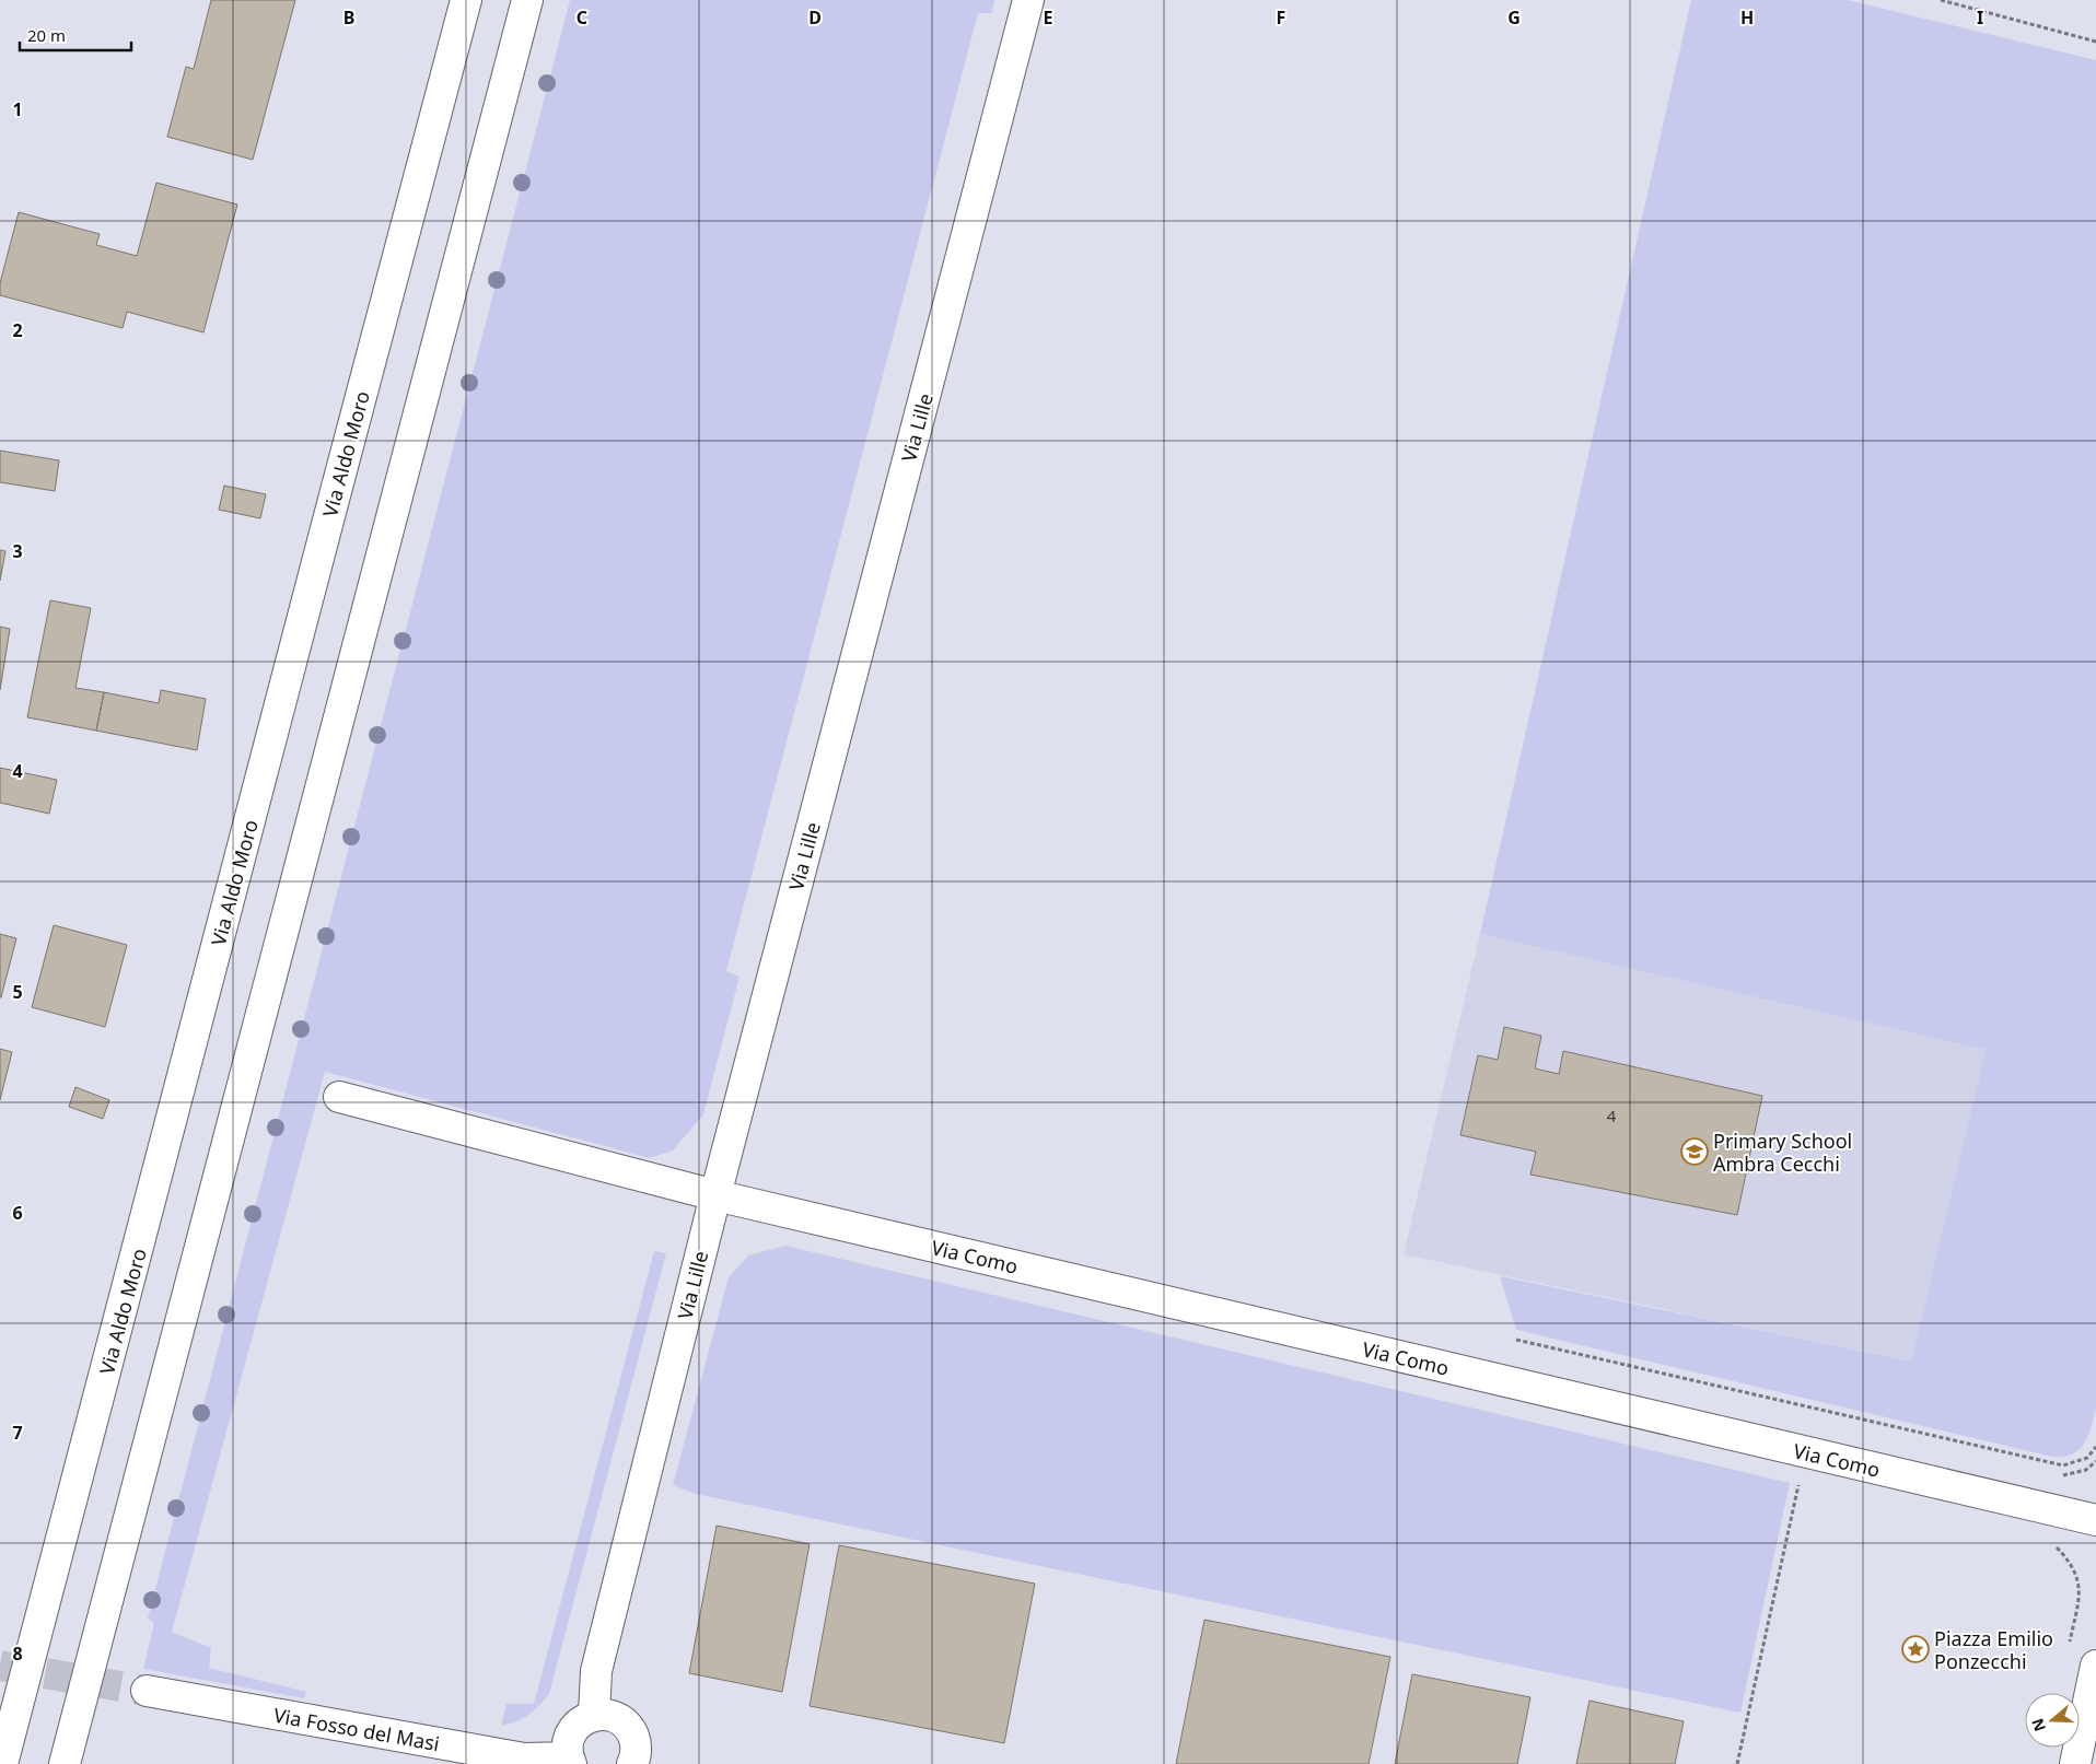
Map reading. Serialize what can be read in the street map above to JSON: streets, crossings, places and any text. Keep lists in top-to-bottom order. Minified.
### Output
{"streets":{"street":["Via Lille","Via Aldo Moro","Via Como","Via Fosso del Masi"]},"crossings":[["Via Lille","Via Como"],["Via Lille","Via Fosso del Masi"]],"places":{"school or university":["Primary School Ambra Cecchi"],"place":["Piazza Emilio Ponzecchi"]},"house_numbers":["4"],"scale_bar":"20 m","north":"left","grid":{"columns":["B","C","D","E","F","G","H","I"],"rows":["1","2","3","4","5","6","7","8"]}}
